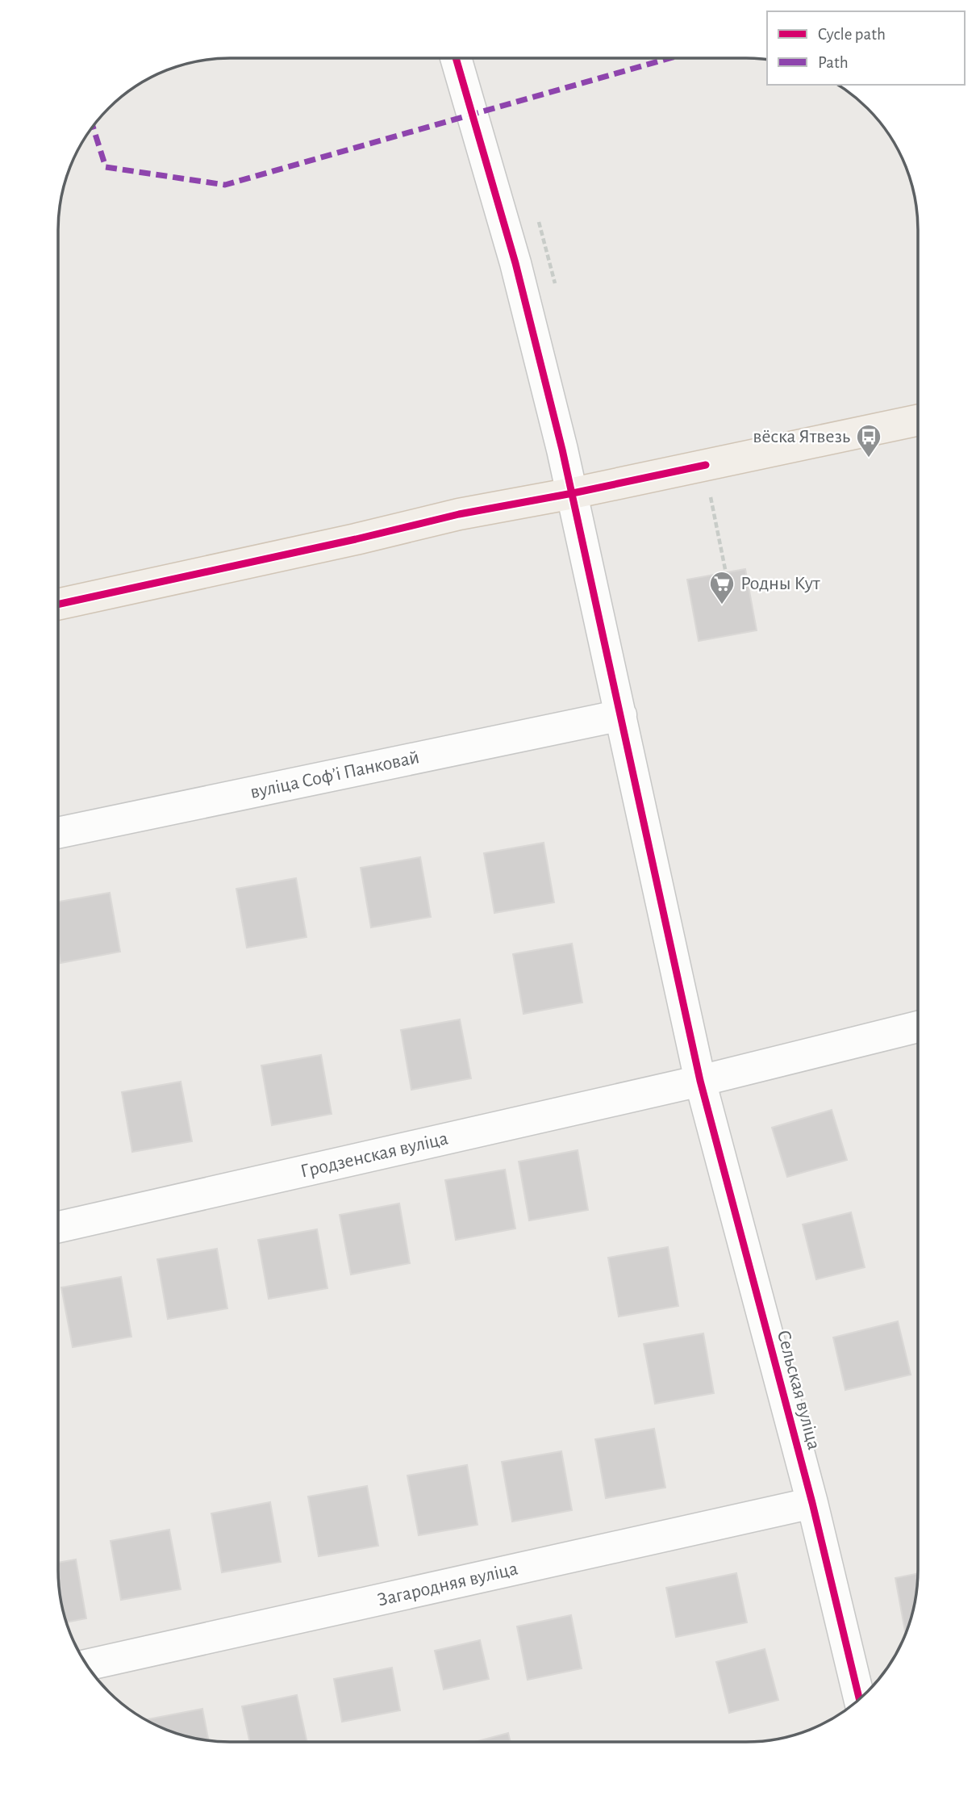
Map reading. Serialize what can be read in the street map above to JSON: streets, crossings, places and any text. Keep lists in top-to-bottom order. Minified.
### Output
{"streets":{"street":["вуліца Софʼі Панковай","Гродзенская вуліца","Сельская вуліца","Загародняя вуліца"]},"crossings":[["вуліца Софʼі Панковай","Сельская вуліца"],["Гродзенская вуліца","Сельская вуліца"],["Сельская вуліца","Загародняя вуліца"]],"places":{"bus stop":["вёска Ятвезь"],"supermarket":["Родны Кут"]},"legend":["Cycle path","Path"]}
